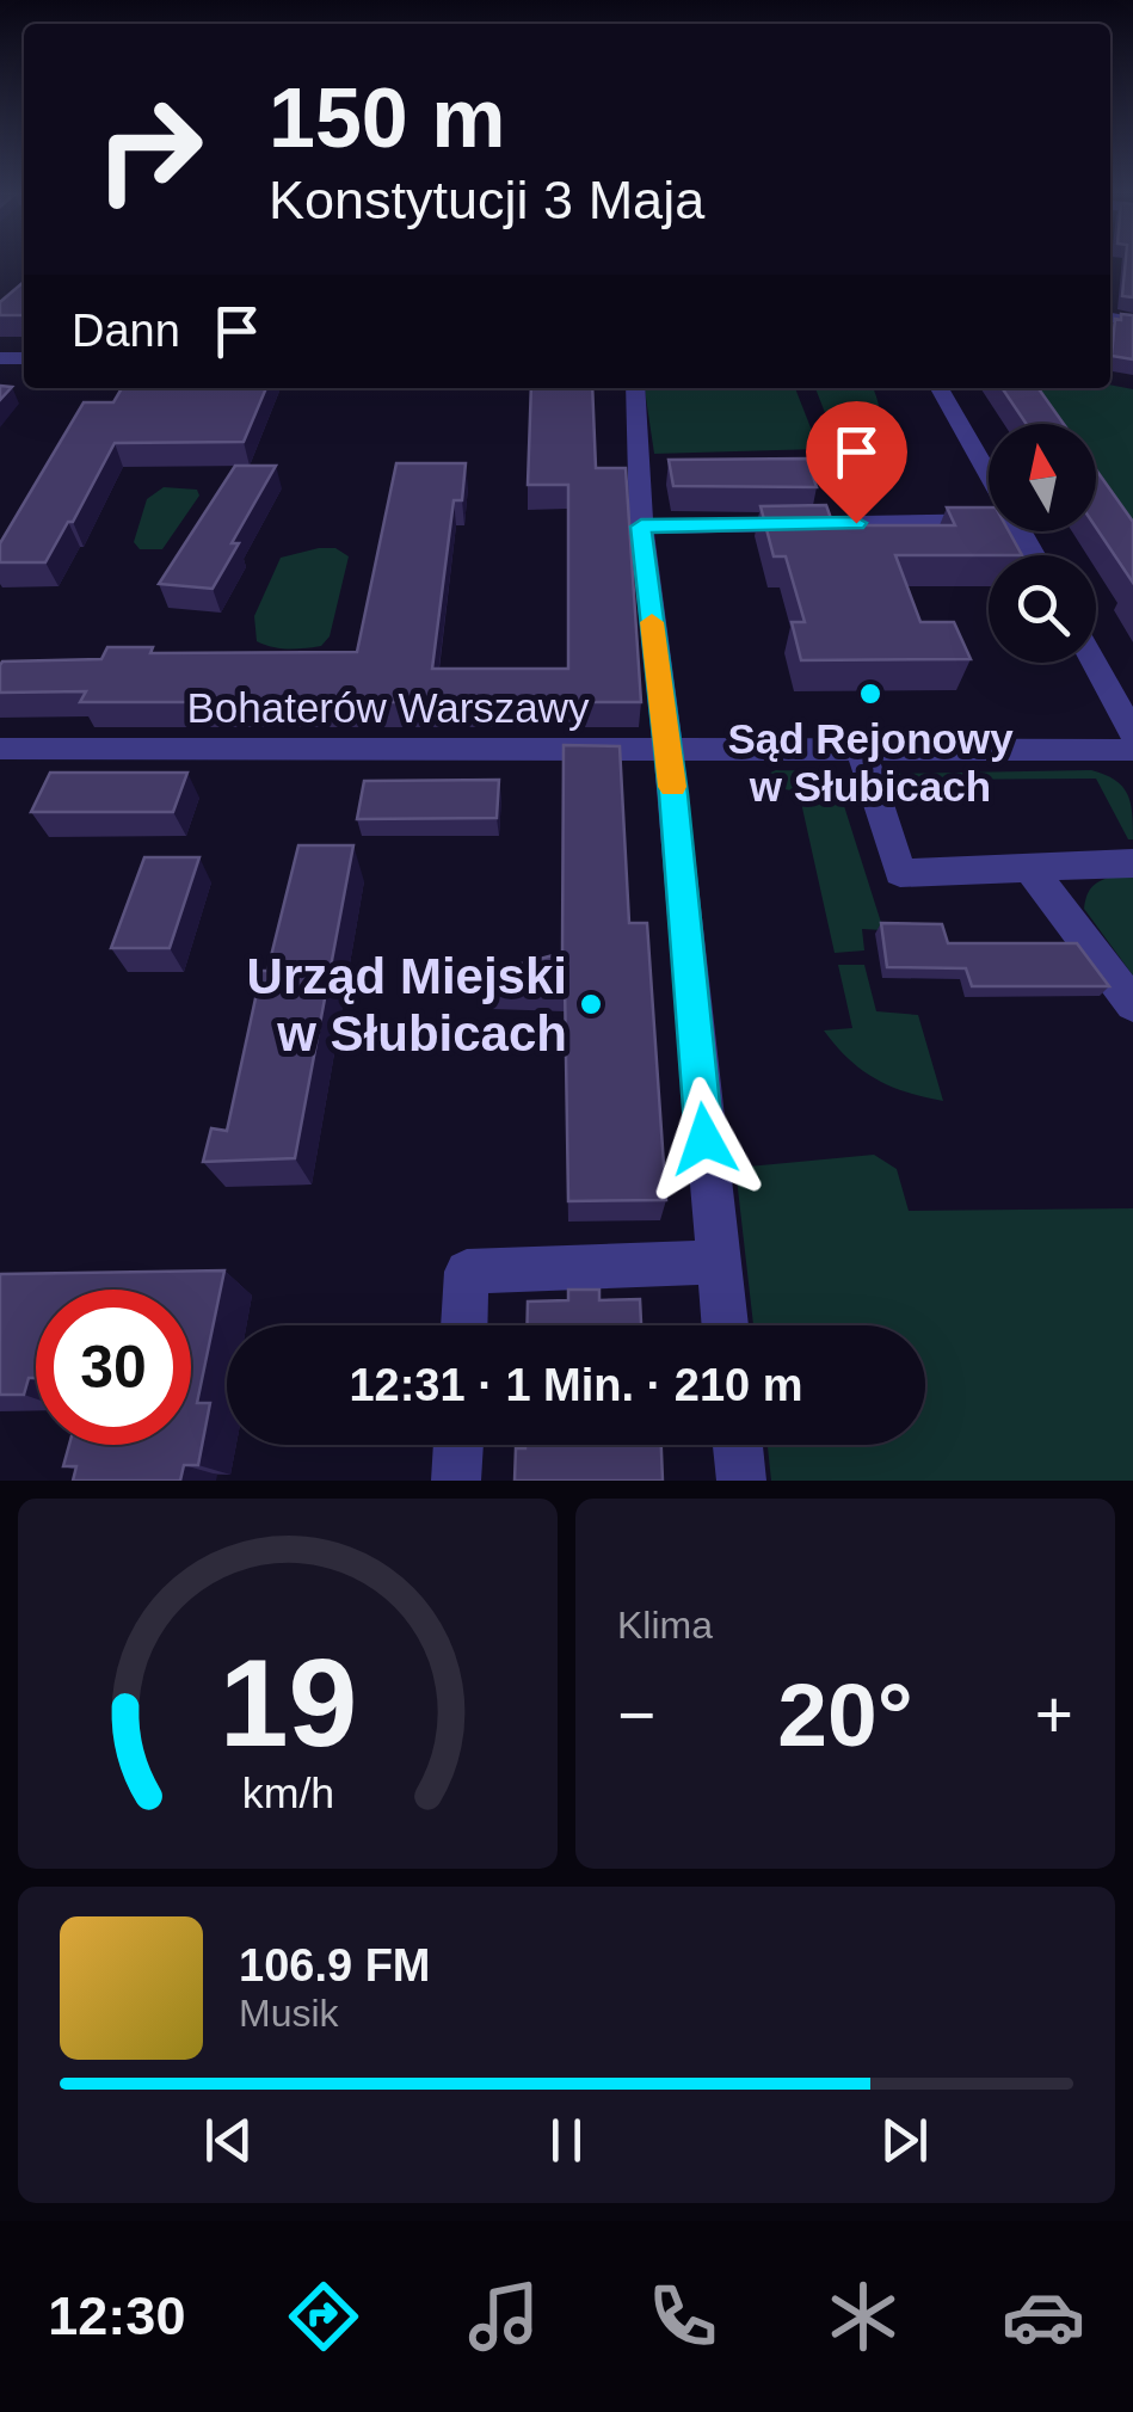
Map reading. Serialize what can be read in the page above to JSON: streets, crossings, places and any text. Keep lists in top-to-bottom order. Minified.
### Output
{"streets":{"street":["Bohaterów Warszawy"]},"places":["Sąd Rejonowy w Słubicach","Urząd Miejski w Słubicach"],"north":"top","page":{"turn":["150 m","Konstytucji 3 Maja"],"then":"Dann","limit":"30","trip":"12:31 · 1 Min. · 210 m","tile":"Klima","heat":["−","20°","+"],"song":["106.9 FM","Musik"],"tabs":"12:30","gauge":["19","km/h"]}}
